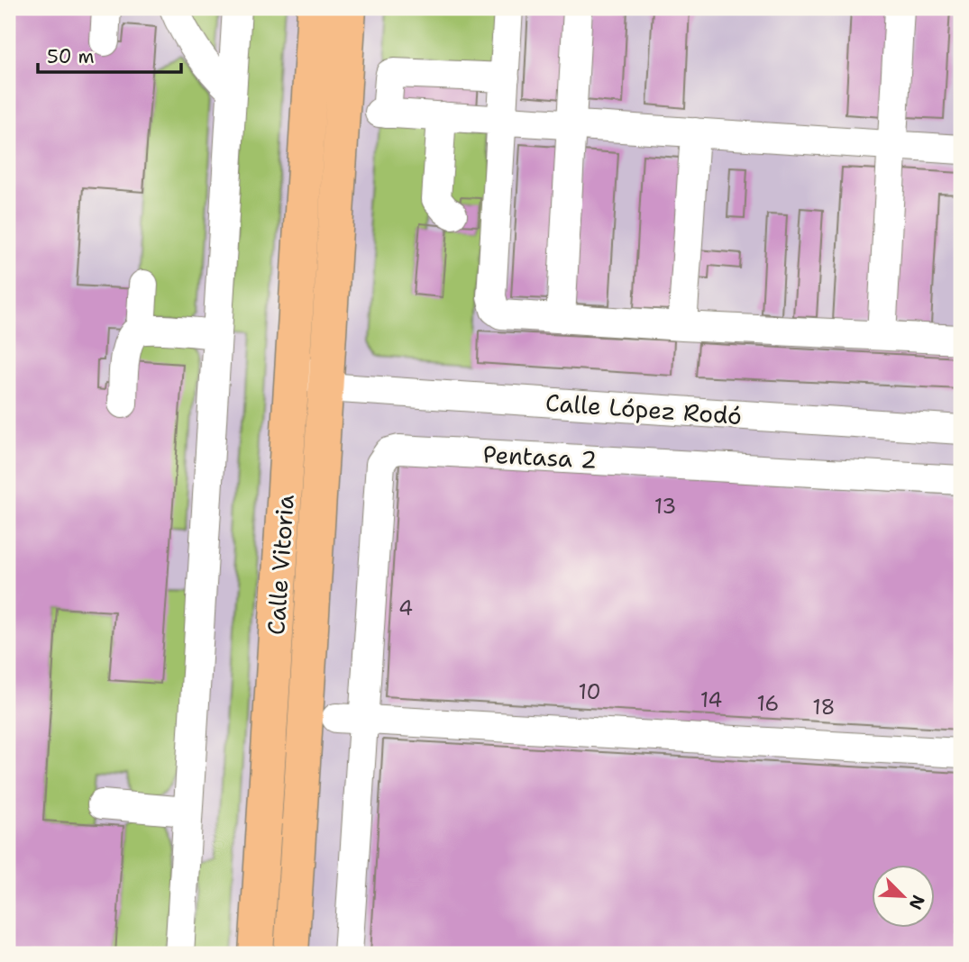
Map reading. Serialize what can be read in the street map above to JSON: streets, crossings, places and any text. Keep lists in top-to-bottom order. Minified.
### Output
{"streets":{"highway":["Calle Vitoria"],"street":["Calle López Rodó","Pentasa 2"]},"crossings":[["Calle López Rodó","Calle Vitoria"]],"house_numbers":["13","4","10","14","16","18"],"scale_bar":"50 m","north":"bottom right"}
